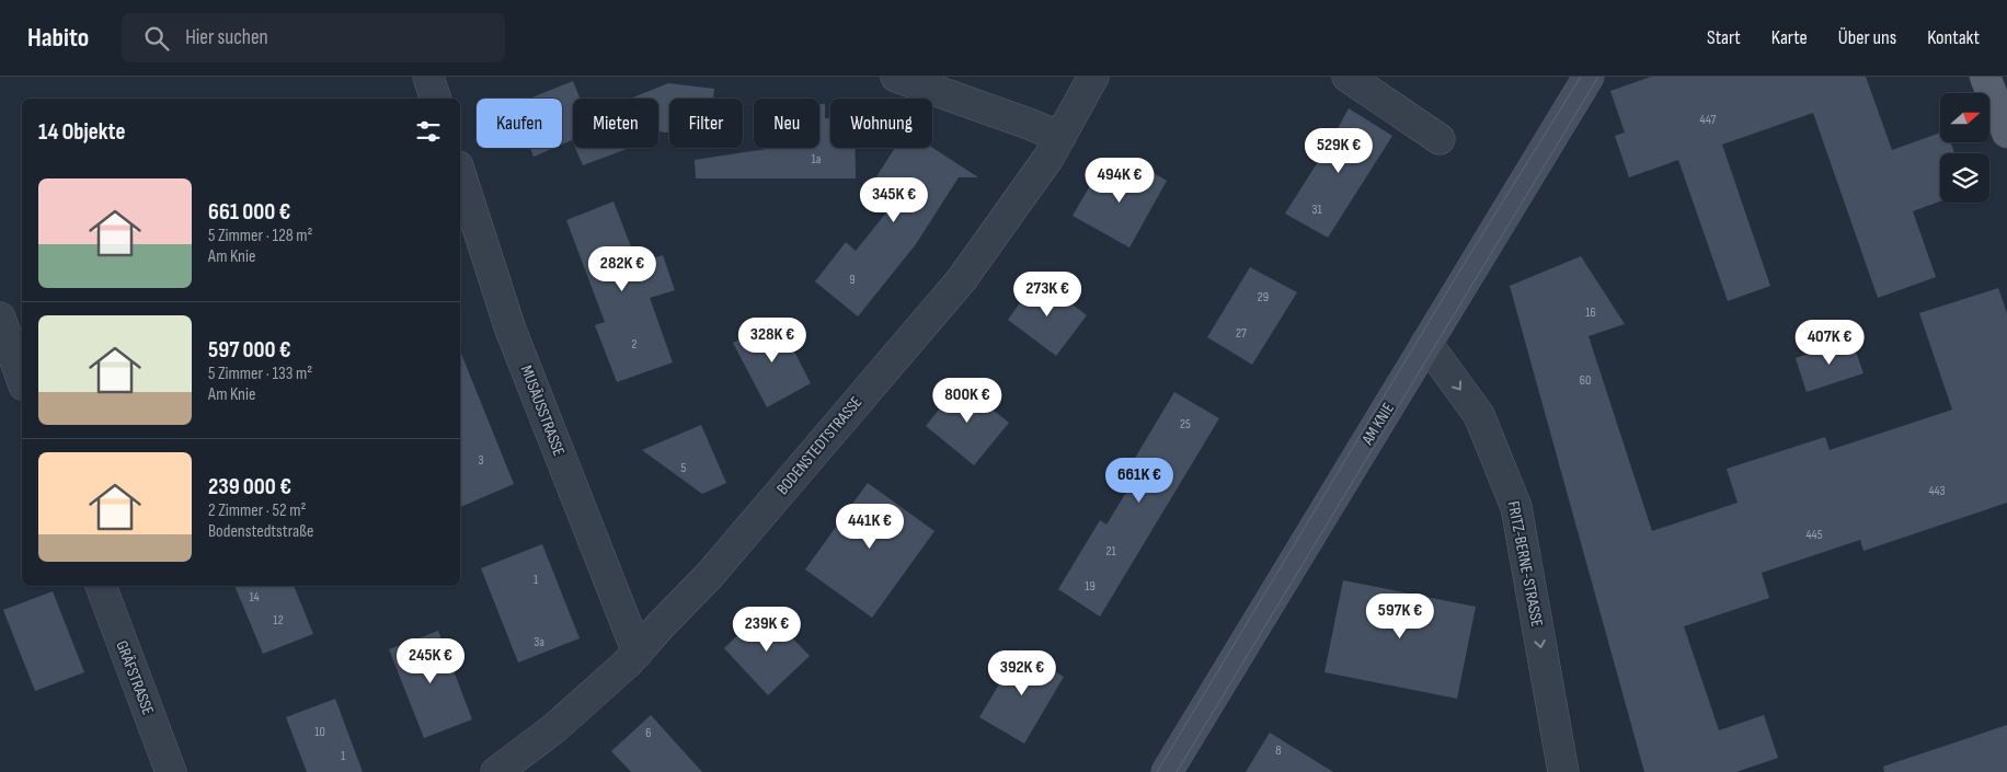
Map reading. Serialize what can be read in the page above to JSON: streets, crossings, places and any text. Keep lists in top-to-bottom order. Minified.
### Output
{"streets":{"main road":["AM KNIE"],"street":["MUSÄUSSTRASSE","BODENSTEDTSTRASSE","FRITZ-BERNE-STRASSE","GRÄFSTRASSE"]},"crossings":[["MUSÄUSSTRASSE","BODENSTEDTSTRASSE"],["AM KNIE","FRITZ-BERNE-STRASSE"]],"one_way":["FRITZ-BERNE-STRASSE"],"house_numbers":["447","1a","31","9","29","16","27","2","60","25","3","5","443","445","21","1","19","14","12","3a","10","6","8","1"],"north":"right","page":{"header":"Habito","search":"Hier suchen","nav":["Start","Karte","Über uns","Kontakt"],"chip":["Kaufen","Mieten","Filter","Neu","Wohnung"],"heading":"14 Objekte","price":["529K €","494K €","345K €","282K €","273K €","328K €","407K €","800K €","661K €","441K €","597K €","239K €","245K €","392K €"],"list":[{"name":"661 000 €","note":"5 Zimmer · 128 m² · Am Knie"},{"name":"597 000 €","note":"5 Zimmer · 133 m² · Am Knie"},{"name":"239 000 €","note":"2 Zimmer · 52 m² · Bodenstedtstraße"}]}}
